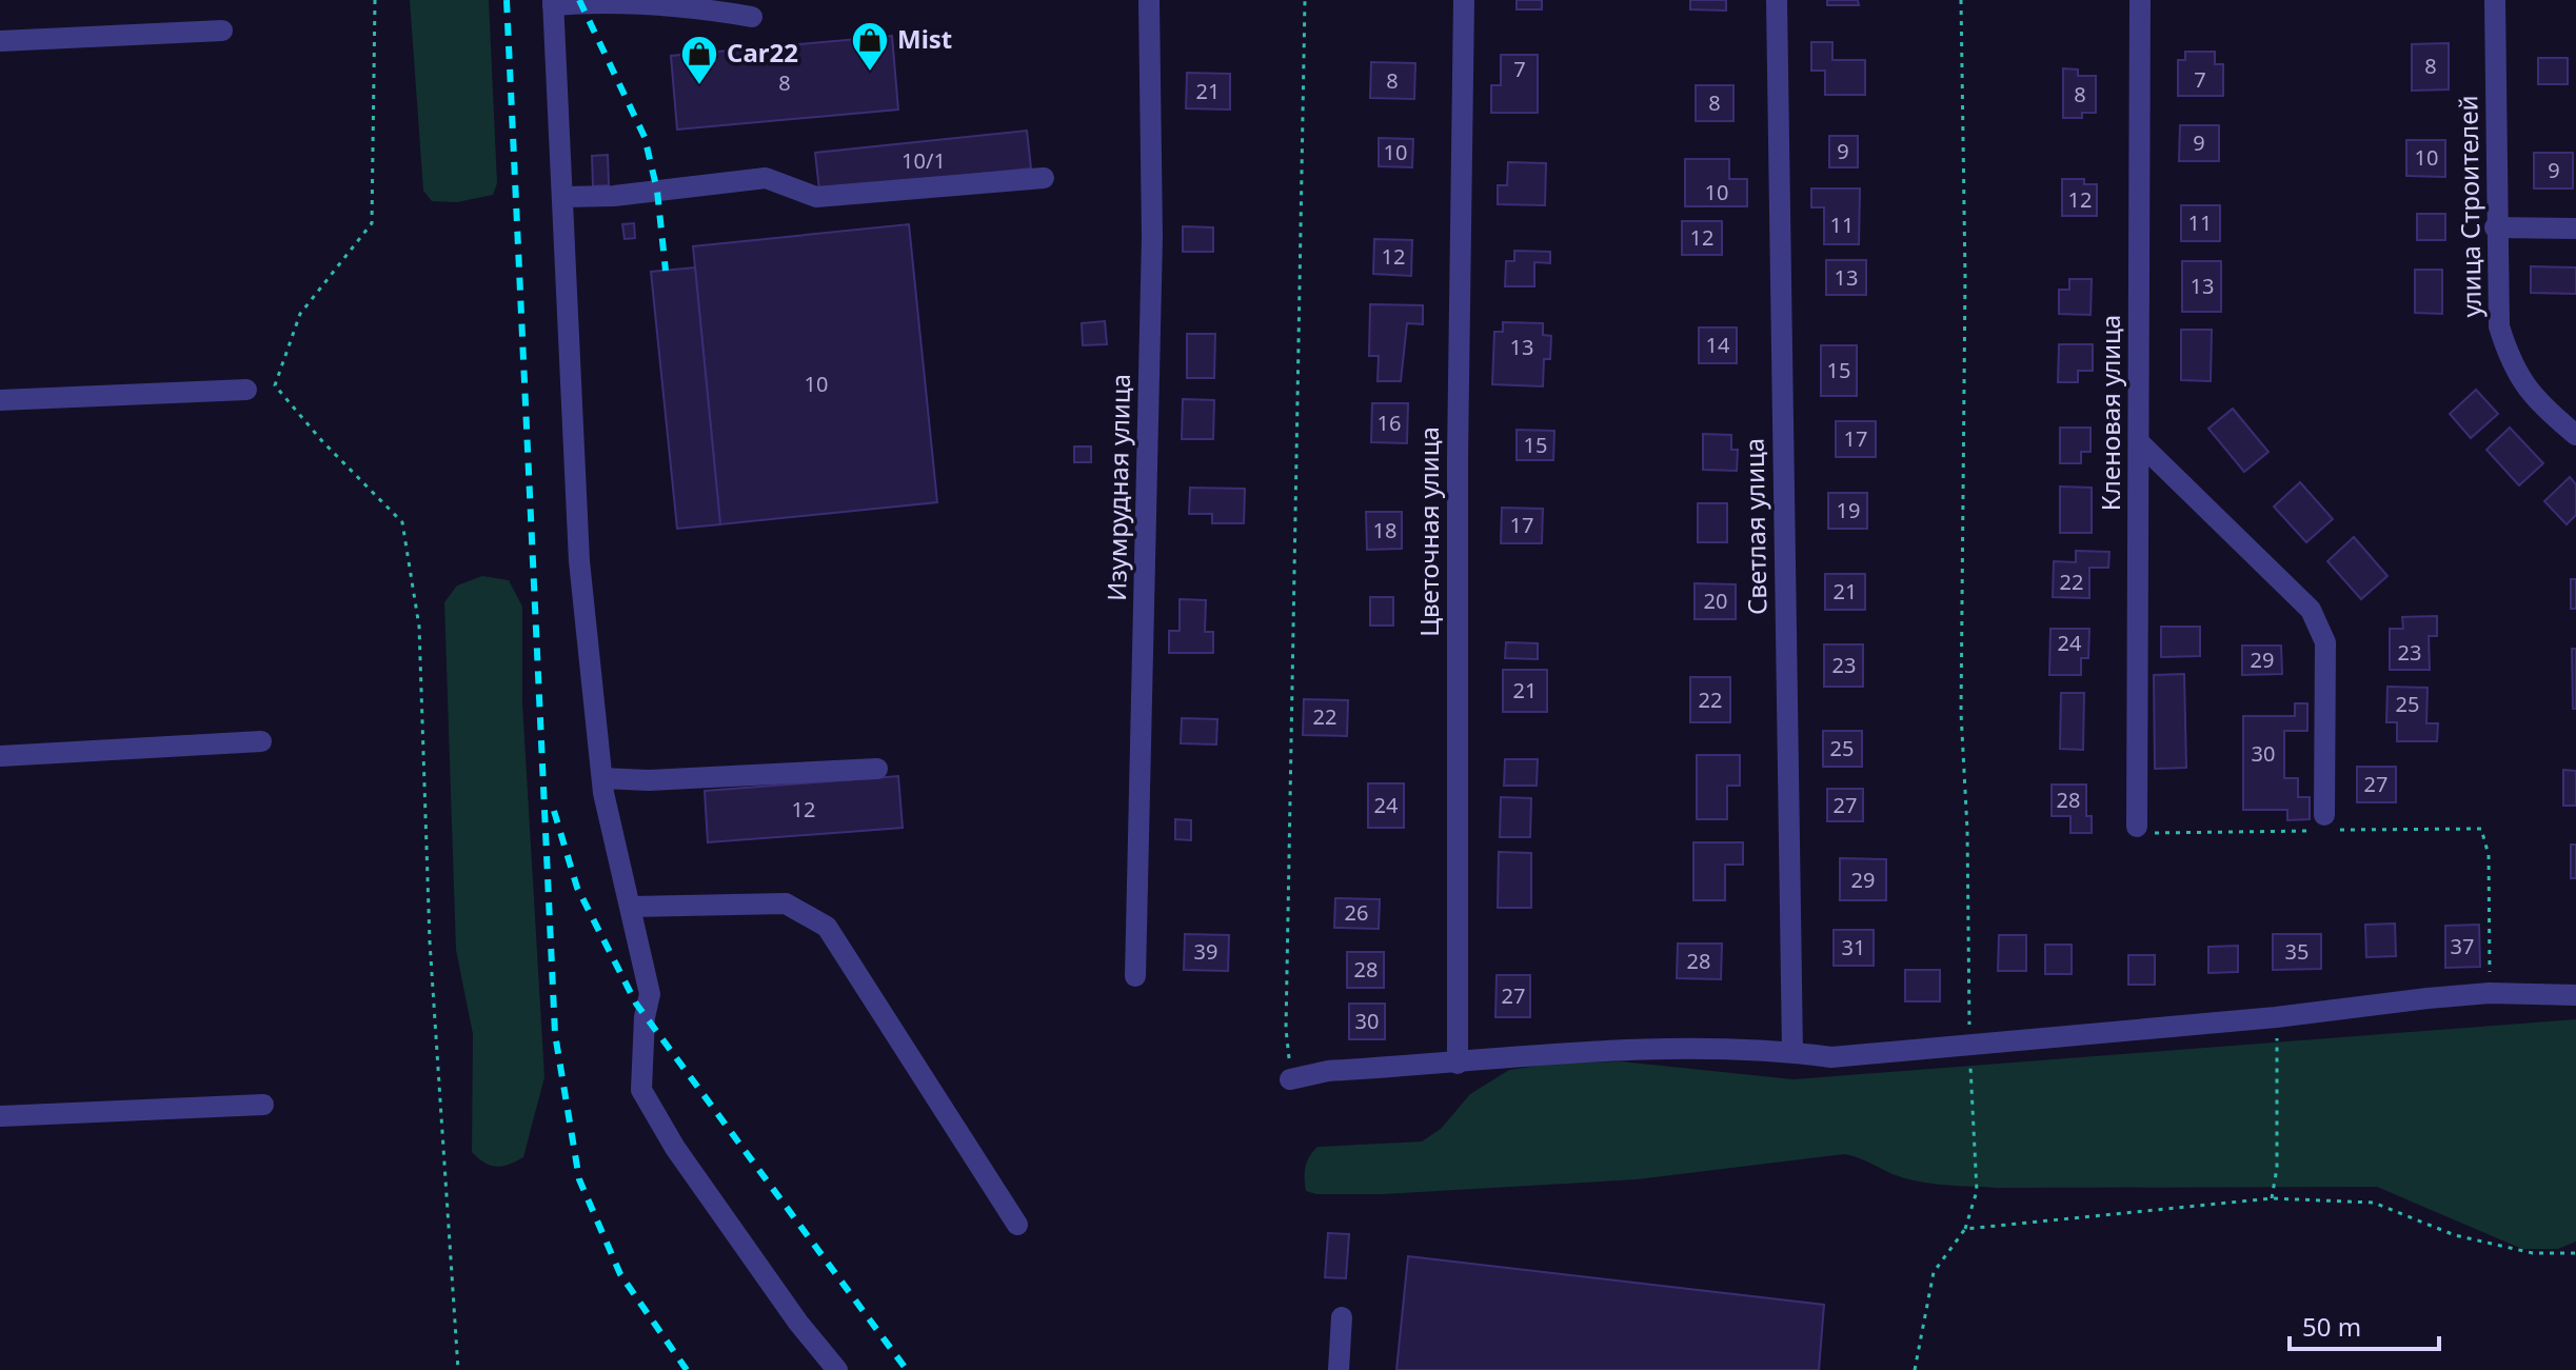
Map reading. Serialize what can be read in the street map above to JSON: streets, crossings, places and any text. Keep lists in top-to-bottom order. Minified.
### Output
{"streets":{"street":["улица Строителей","Кленовая улица","Изумрудная улица","Светлая улица","Цветочная улица"]},"places":{"shop":["Mist","Car22"]},"house_numbers":["8","7","7","8","8","21","8","8","9","9","10","10","10/1","9","10","12","11","11","12","12","13","13","14","13","15","10","16","17","15","19","17","18","22","21","20","24","23","29","23","21","22","25","22","25","30","27","28","24","27","12","29","26","37","31","39","35","28","28","27","30"],"scale_bar":"50 m"}
